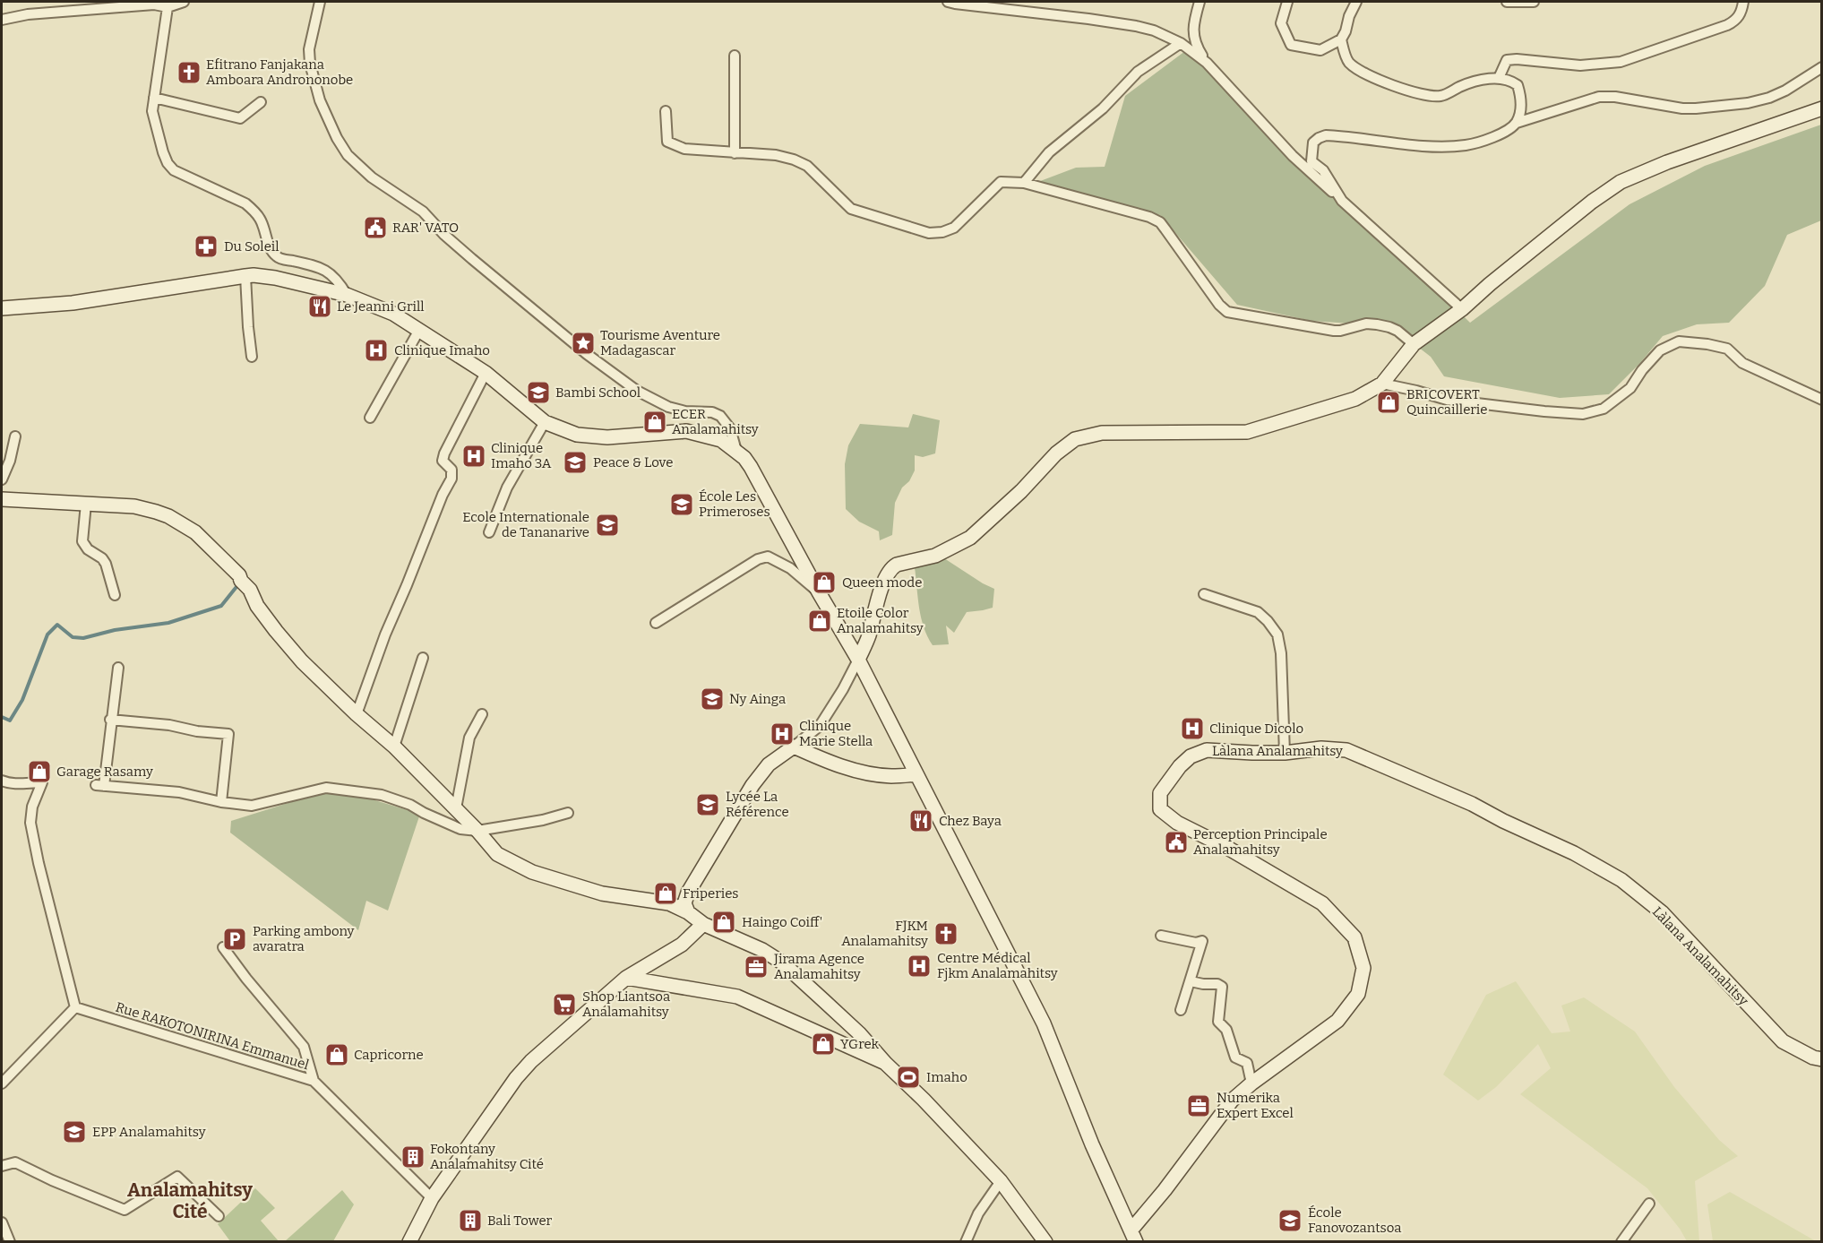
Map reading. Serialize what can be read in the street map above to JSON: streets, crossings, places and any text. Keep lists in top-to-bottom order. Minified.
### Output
{"streets":{"main road":["Làlana Analamahitsy"],"street":["Rue RAKOTONIRINA Emmanuel"]},"districts":["Analamahitsy Cité"],"places":{"church":["Efitrano Fanjakana Amboara Andrononobe","FJKM Analamahitsy"],"public building":["RAR' VATO","Perception Principale Analamahitsy"],"pharmacy":["Du Soleil"],"restaurant":["Le Jeanni Grill","Chez Baya"],"place":["Tourisme Aventure Madagascar"],"hospital":["Clinique Imaho","Clinique Imaho 3A","Clinique Dicolo","Clinique Marie Stella","Centre Médical Fjkm Analamahitsy"],"school or university":["Bambi School","Peace & Love","École Les Primeroses","Ecole Internationale de Tananarive","Ny Ainga","Lycée La Référence","EPP Analamahitsy","École Fanovozantsoa"],"shop":["BRICOVERT Quincaillerie","ECER Analamahitsy","Queen mode","Etoile Color Analamahitsy","Garage Rasamy","Friperies","Haingo Coiff'","YGrek","Capricorne"],"parking":["Parking ambony avaratra"],"office":["Jirama Agence Analamahitsy","Numerika Expert Excel"],"supermarket":["Shop Liantsoa Analamahitsy"],"sports":["Imaho"],"building":["Fokontany Analamahitsy Cité","Bali Tower"]}}
